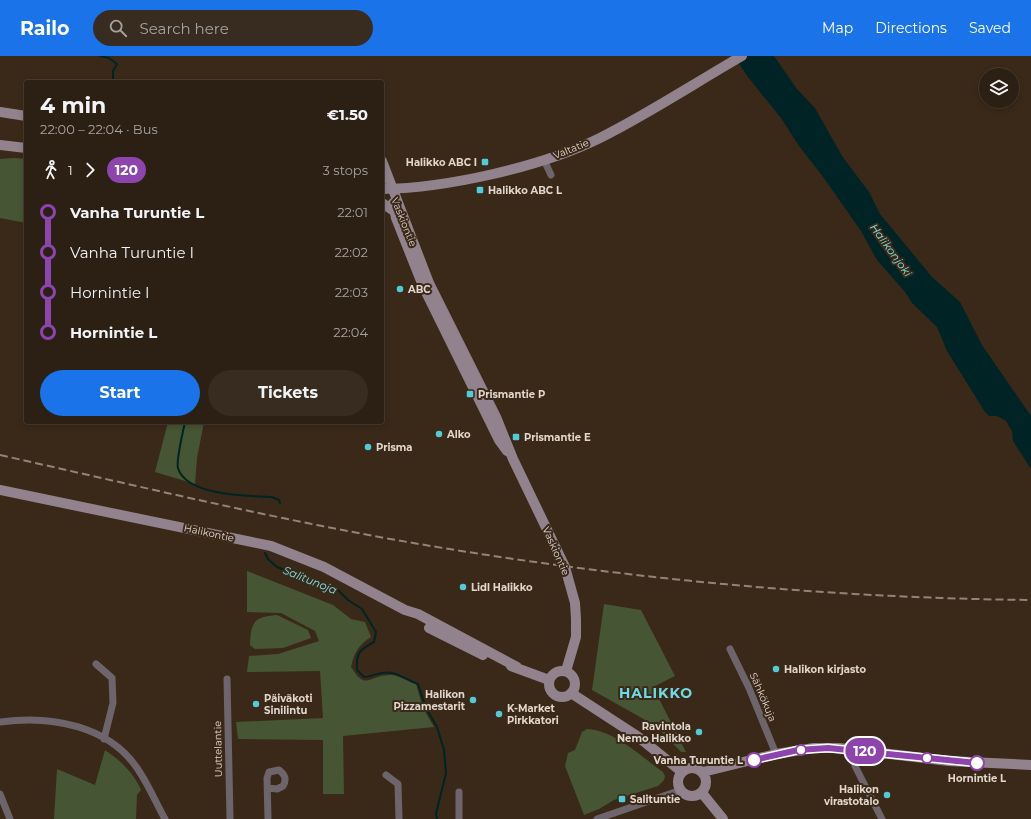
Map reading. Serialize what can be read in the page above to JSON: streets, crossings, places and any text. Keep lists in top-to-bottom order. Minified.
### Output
{"streets":{"main road":["Valtatie","Vaskiontie","Halikontie"],"street":["Sähkökuja","Uuttelantie"]},"crossings":[["Valtatie","Vaskiontie"],["Vaskiontie","Halikontie"]],"districts":["HALIKKO"],"water":["Halikonjoki","Salitunoja"],"places":{"transit":["Halikko ABC I","Halikko ABC L","Prismantie P","Prismantie E","Salituntie"],"other":["ABC","Alko","Prisma","Lidl Halikko","Halikon kirjasto","Halikon Pizzamestarit","Päiväkoti Sinilintu","K-Market Pirkkatori","Ravintola Nemo Halikko","Vanha Turuntie L","Hornintie L","Halikon virastotalo"]},"lines":["bus line 120"],"page":{"header":"Railo","search":"Search here","nav":["Map","Directions","Saved"],"on_map":"120","heading":["4 min","22:00 – 22:04 · Bus","€1.50"],"legs":["1","120","3 stops"],"list":[{"name":"Vanha Turuntie L","value":"22:01"},{"name":"Vanha Turuntie I","value":"22:02"},{"name":"Hornintie I","value":"22:03"},{"name":"Hornintie L","value":"22:04"}],"buttons":["Start","Tickets"]}}
